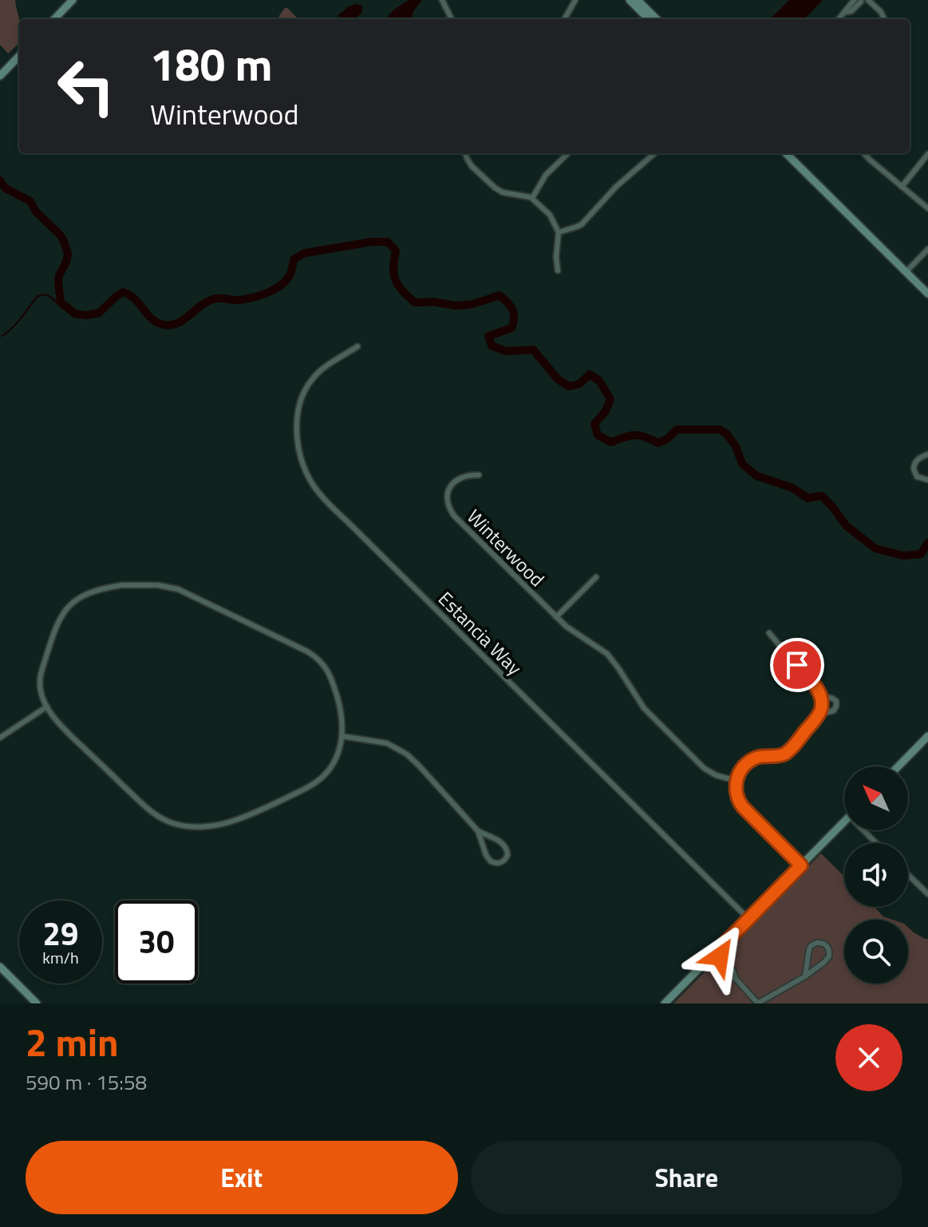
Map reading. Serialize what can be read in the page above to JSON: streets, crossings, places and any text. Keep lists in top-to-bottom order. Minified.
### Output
{"streets":{"street":["Winterwood","Estancia Way"]},"north":"top left","page":{"turn":["180 m","Winterwood"],"speed":"29 km/h","limit":"30","heading":["2 min","590 m · 15:58"],"buttons":["Exit","Share"]}}
